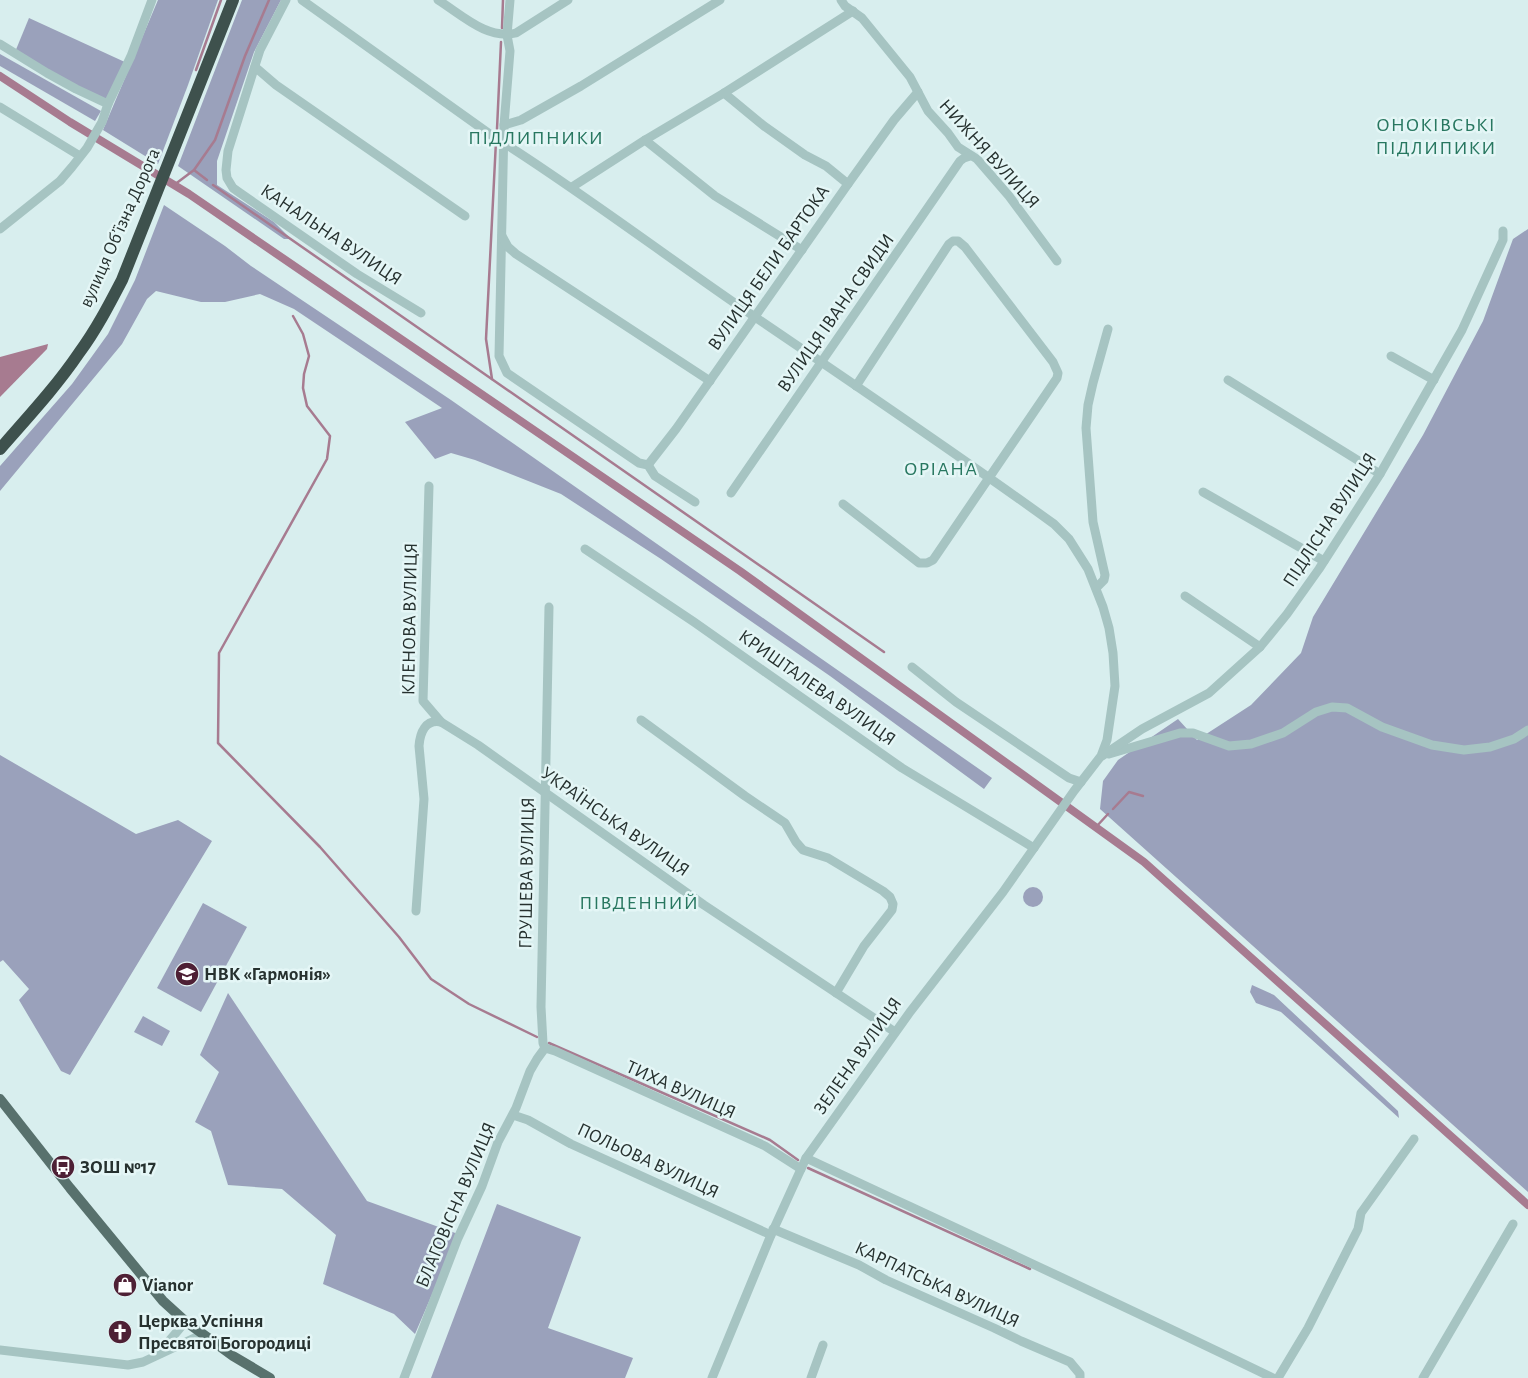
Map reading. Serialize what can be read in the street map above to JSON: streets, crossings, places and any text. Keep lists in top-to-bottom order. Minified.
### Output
{"streets":{"highway":["вулиця Обʼїзна Дорога"],"street":["НИЖНЯ ВУЛИЦЯ","КАНАЛЬНА ВУЛИЦЯ","ВУЛИЦЯ БЕЛИ БАРТОКА","ВУЛИЦЯ ІВАНА СВИДИ","ПІДЛІСНА ВУЛИЦЯ","КЛЕНОВА ВУЛИЦЯ","КРИШТАЛЕВА ВУЛИЦЯ","УКРАЇНСЬКА ВУЛИЦЯ","ГРУШЕВА ВУЛИЦЯ","ЗЕЛЕНА ВУЛИЦЯ","ТИХА ВУЛИЦЯ","ПОЛЬОВА ВУЛИЦЯ","БЛАГОВІСНА ВУЛИЦЯ","КАРПАТСЬКА ВУЛИЦЯ"]},"crossings":[["НИЖНЯ ВУЛИЦЯ","ВУЛИЦЯ БЕЛИ БАРТОКА"],["НИЖНЯ ВУЛИЦЯ","ВУЛИЦЯ ІВАНА СВИДИ"],["ПІДЛІСНА ВУЛИЦЯ","ЗЕЛЕНА ВУЛИЦЯ"],["КЛЕНОВА ВУЛИЦЯ","УКРАЇНСЬКА ВУЛИЦЯ"],["КРИШТАЛЕВА ВУЛИЦЯ","ЗЕЛЕНА ВУЛИЦЯ"],["УКРАЇНСЬКА ВУЛИЦЯ","ГРУШЕВА ВУЛИЦЯ"],["УКРАЇНСЬКА ВУЛИЦЯ","ЗЕЛЕНА ВУЛИЦЯ"],["ГРУШЕВА ВУЛИЦЯ","ТИХА ВУЛИЦЯ"],["ГРУШЕВА ВУЛИЦЯ","БЛАГОВІСНА ВУЛИЦЯ"],["ЗЕЛЕНА ВУЛИЦЯ","ТИХА ВУЛИЦЯ"],["ЗЕЛЕНА ВУЛИЦЯ","ПОЛЬОВА ВУЛИЦЯ"],["ЗЕЛЕНА ВУЛИЦЯ","КАРПАТСЬКА ВУЛИЦЯ"],["ТИХА ВУЛИЦЯ","БЛАГОВІСНА ВУЛИЦЯ"],["ПОЛЬОВА ВУЛИЦЯ","БЛАГОВІСНА ВУЛИЦЯ"],["ПОЛЬОВА ВУЛИЦЯ","КАРПАТСЬКА ВУЛИЦЯ"]],"districts":["ОНОКІВСЬКІ ПІДЛИПИКИ","ПІДЛИПНИКИ","ОРІАНА","ПІВДЕННИЙ"],"places":{"school or university":["НВК «Гармонія»"],"bus stop":["ЗОШ №17"],"shop":["Vianor"],"church":["Церква Успіння Пресвятої Богородиці"]}}
